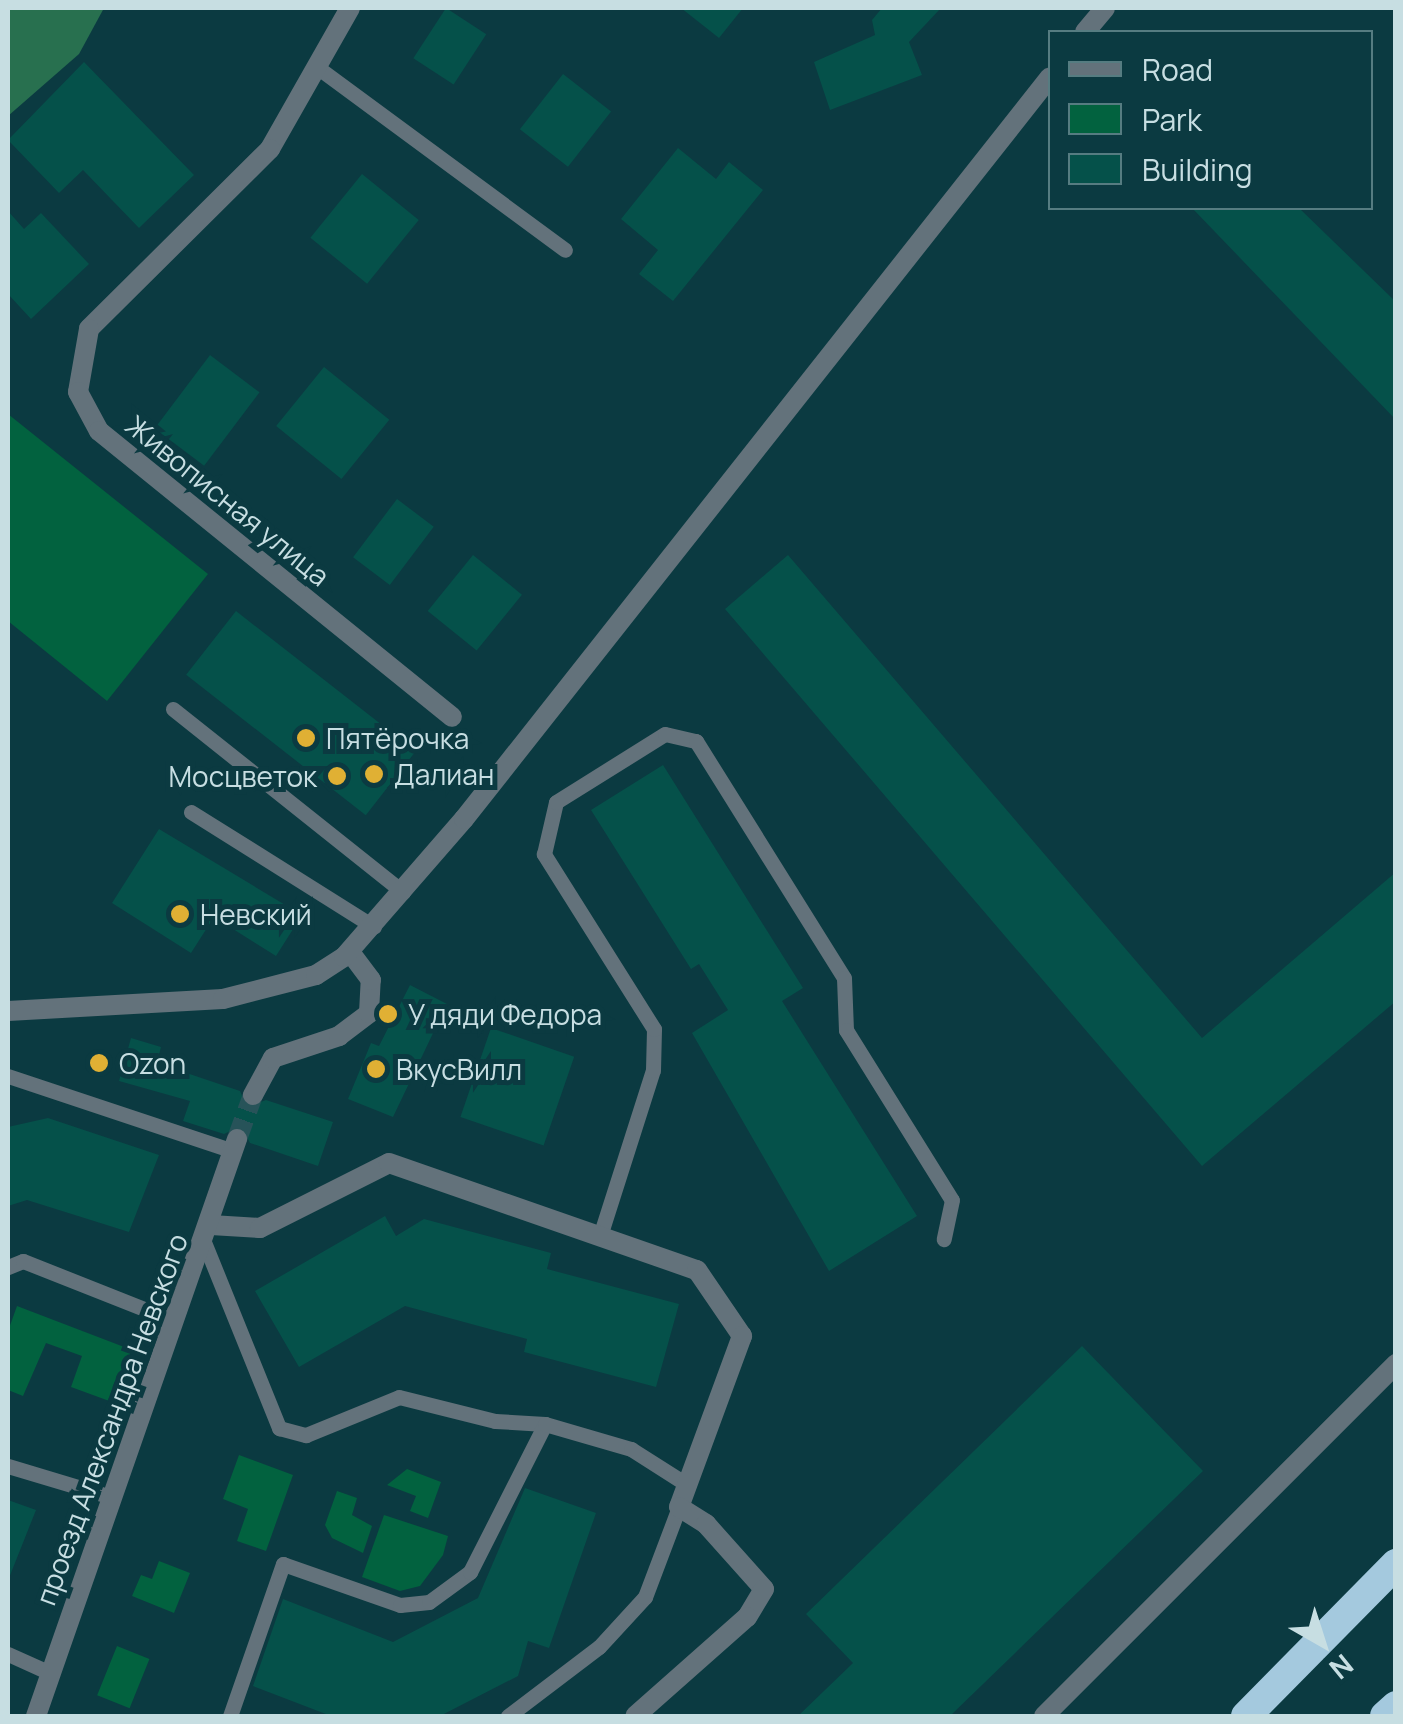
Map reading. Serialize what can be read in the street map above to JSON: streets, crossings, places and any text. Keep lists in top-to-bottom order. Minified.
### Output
{"streets":{"street":["Живописная улица","проезд Александра Невского"]},"places":["Пятёрочка","Далиан","Мосцветок","Невский","У дяди Федора","Ozon","ВкусВилл"],"legend":["Road","Park","Building"],"north":"bottom right"}
